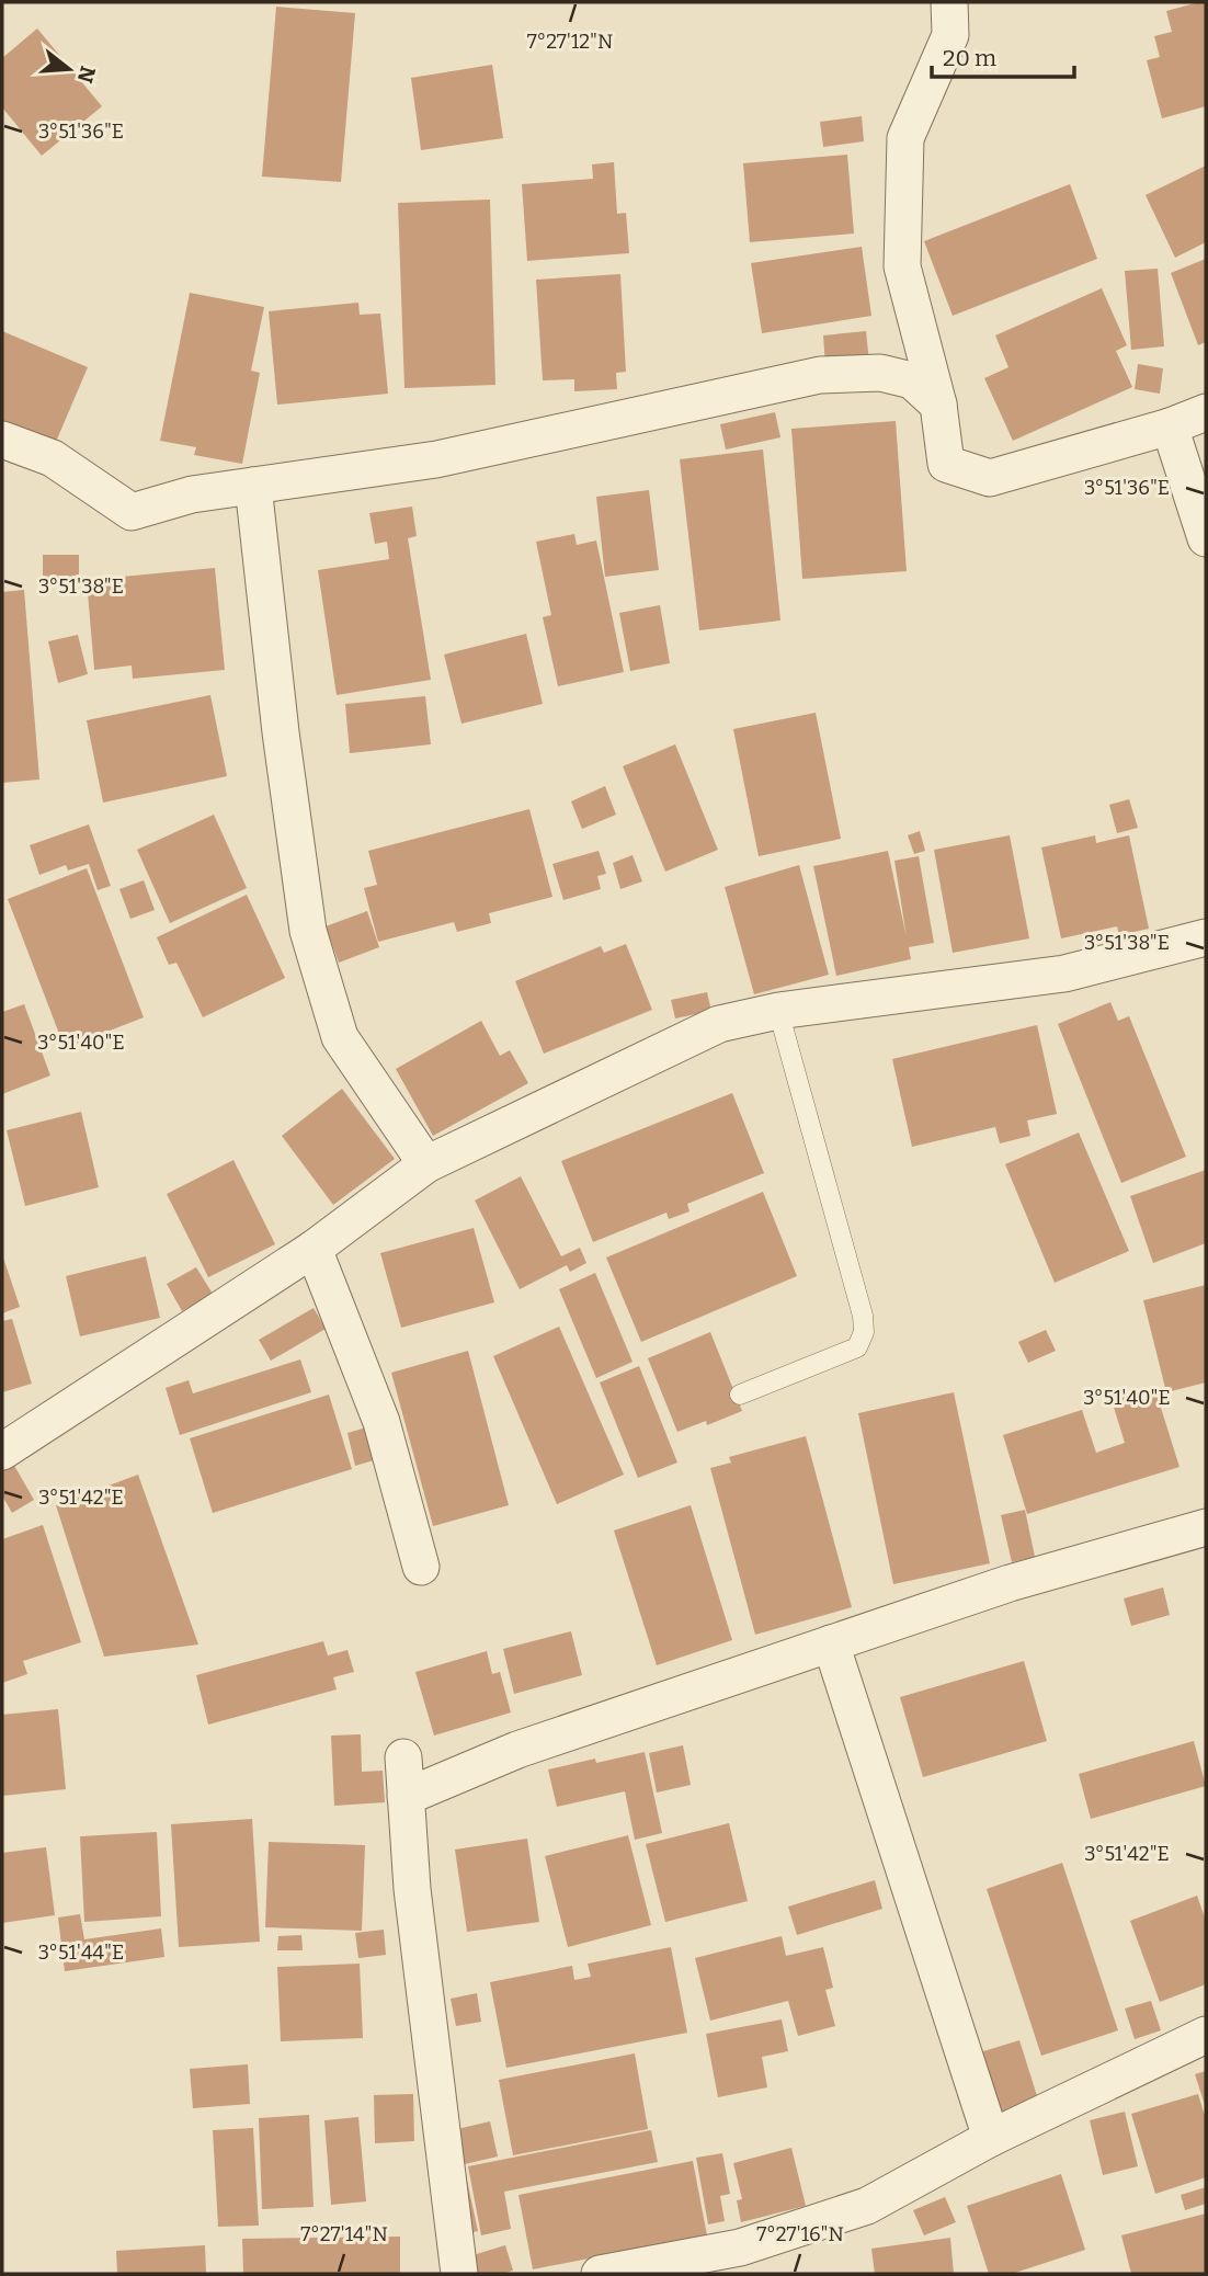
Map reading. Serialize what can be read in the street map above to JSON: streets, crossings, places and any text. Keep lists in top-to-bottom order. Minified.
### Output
{"scale_bar":"20 m","north":"right","coordinates":["7°27'12\"N","3°51'36\"E","3°51'38\"E","3°51'40\"E","3°51'42\"E","3°51'44\"E","7°27'14\"N","7°27'16\"N"]}
